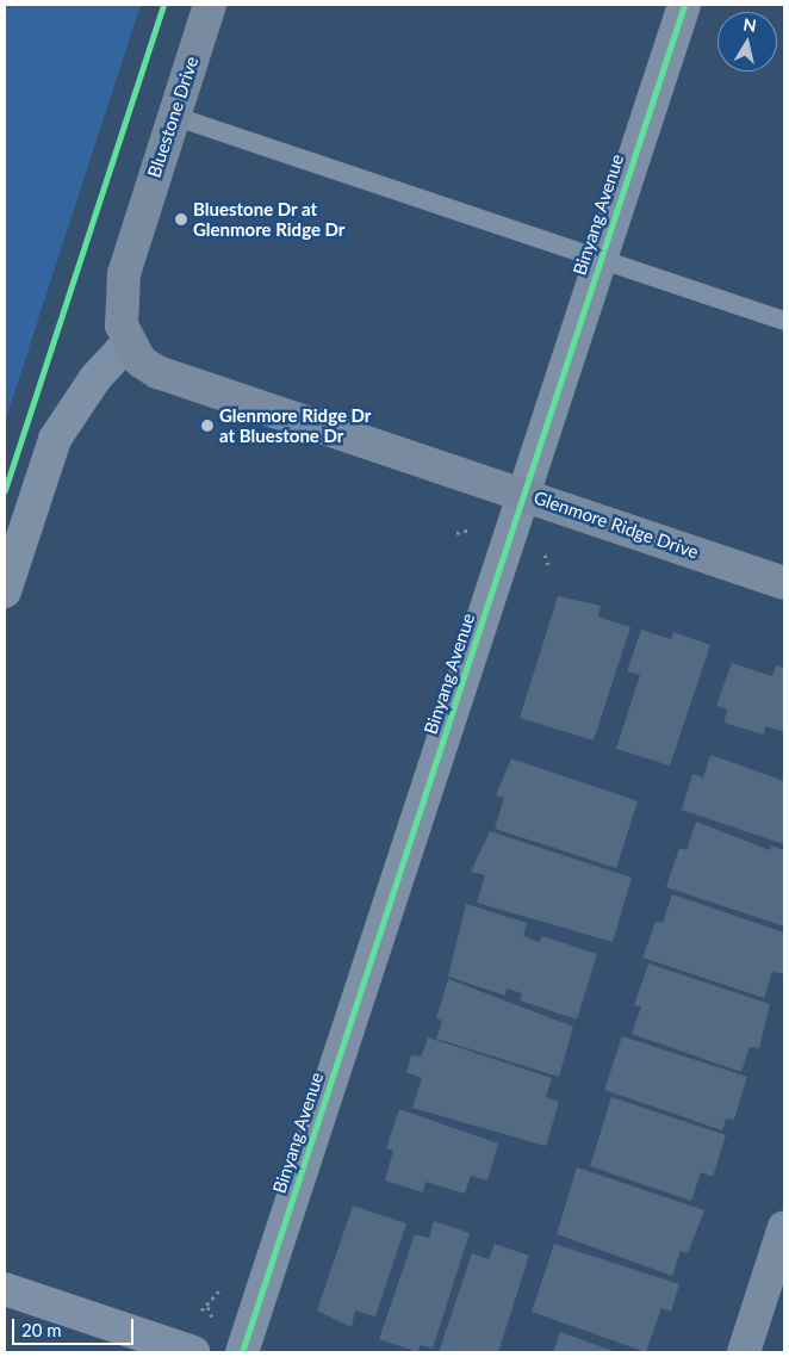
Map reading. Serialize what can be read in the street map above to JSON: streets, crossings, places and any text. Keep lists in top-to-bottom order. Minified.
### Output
{"streets":{"street":["Bluestone Drive","Binyang Avenue","Glenmore Ridge Drive"]},"crossings":[["Bluestone Drive","Glenmore Ridge Drive"],["Binyang Avenue","Glenmore Ridge Drive"]],"places":["Bluestone Dr at Glenmore Ridge Dr","Glenmore Ridge Dr at Bluestone Dr"],"scale_bar":"20 m","north":"top"}
